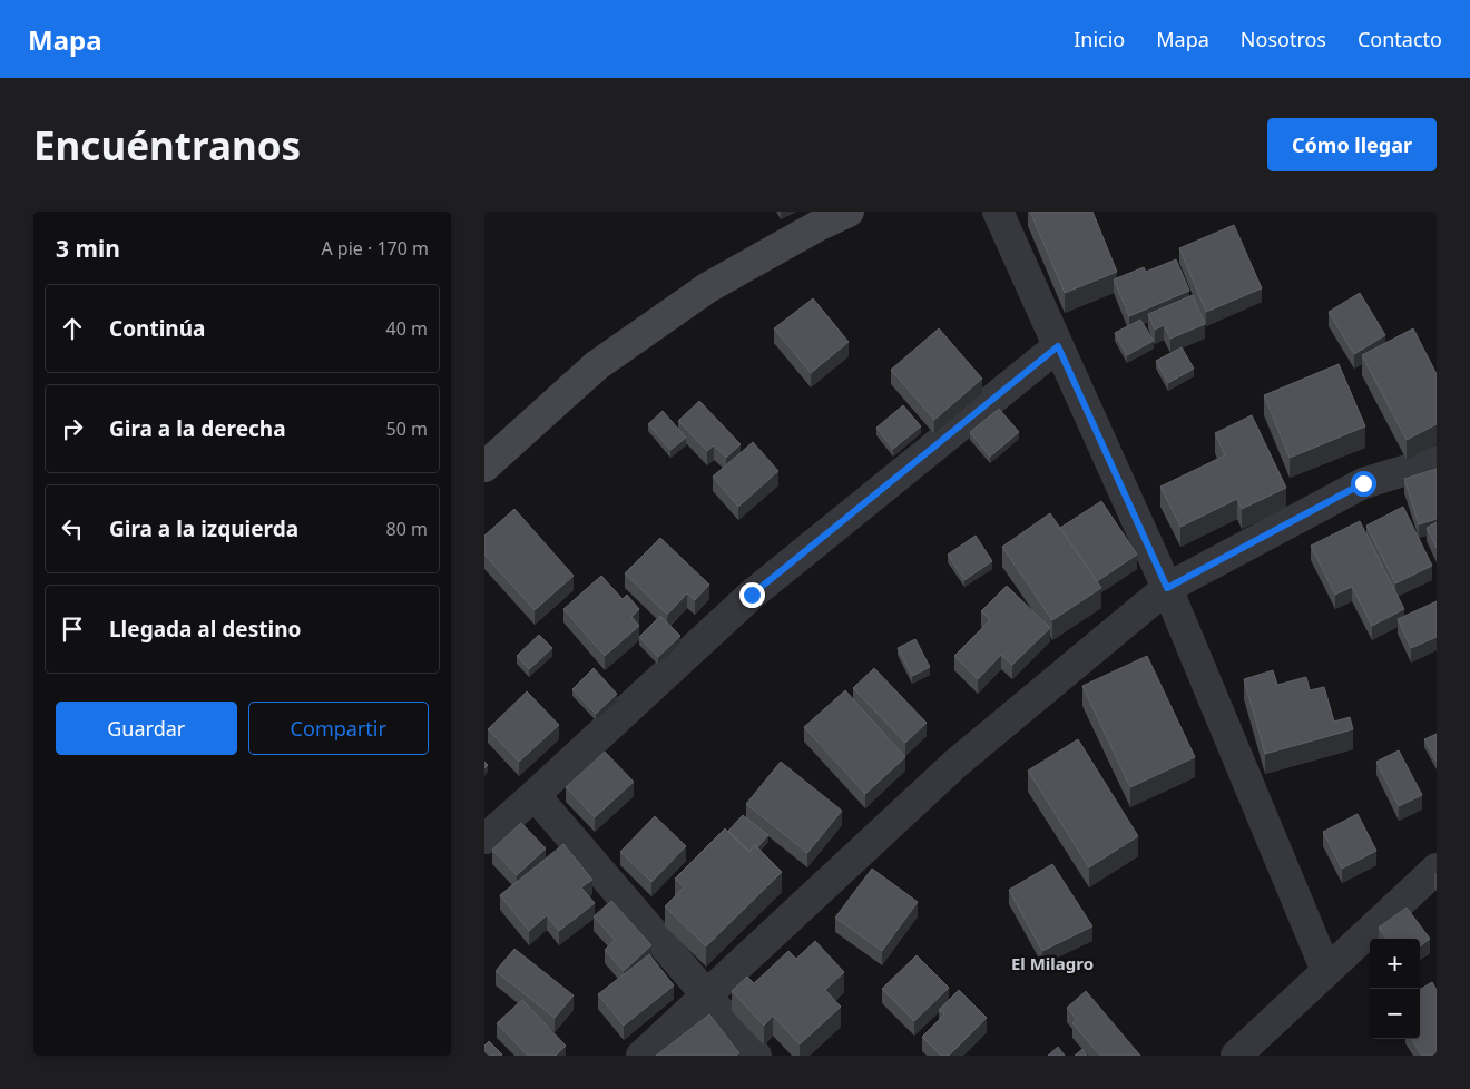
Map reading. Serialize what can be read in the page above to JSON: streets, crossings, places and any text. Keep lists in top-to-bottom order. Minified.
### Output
{"districts":["El Milagro"],"page":{"header":"Mapa","nav":["Inicio","Mapa","Nosotros","Contacto"],"buttons":["Cómo llegar",["Guardar","Compartir"]],"title":"Encuéntranos","heading":["3 min","A pie · 170 m"],"list":[["Continúa","40 m"],["Gira a la derecha","50 m"],["Gira a la izquierda","80 m"],"Llegada al destino"],"map_buttons":["+","−"]}}
